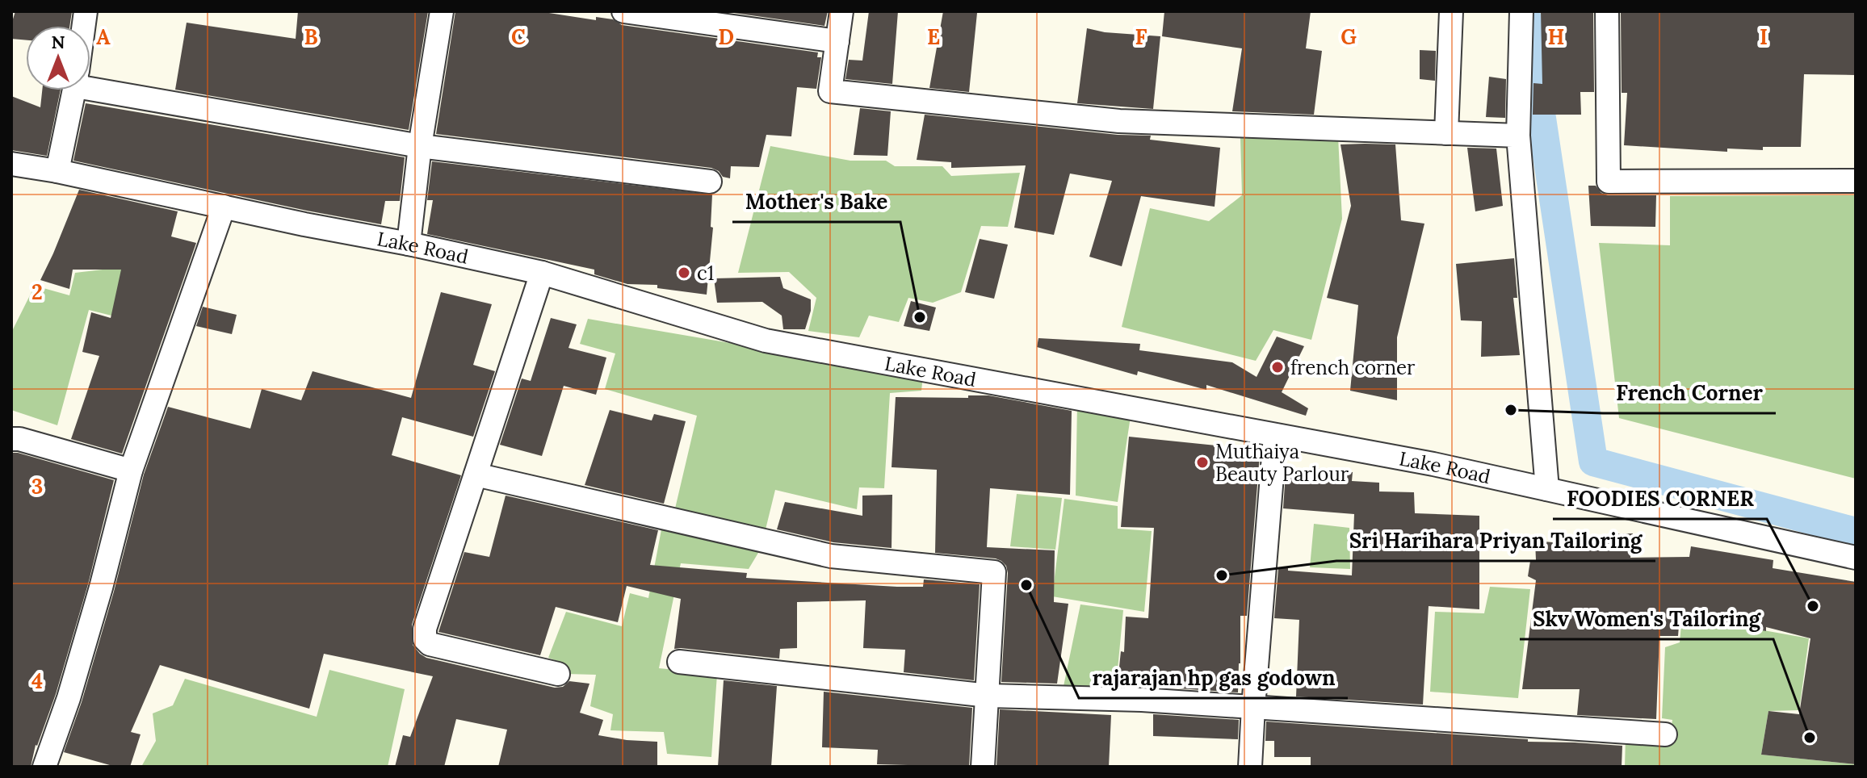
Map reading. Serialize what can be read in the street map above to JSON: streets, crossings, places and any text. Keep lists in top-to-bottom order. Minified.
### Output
{"streets":{"street":["Lake Road"]},"places":["c1","Mother's Bake","french corner","French Corner","Muthaiya Beauty Parlour","Sri Harihara Priyan Tailoring","rajarajan hp gas godown","FOODIES CORNER","Skv Women's Tailoring"],"north":"top","grid":{"columns":["A","B","C","D","E","F","G","H","I"],"rows":["2","3","4"]}}
